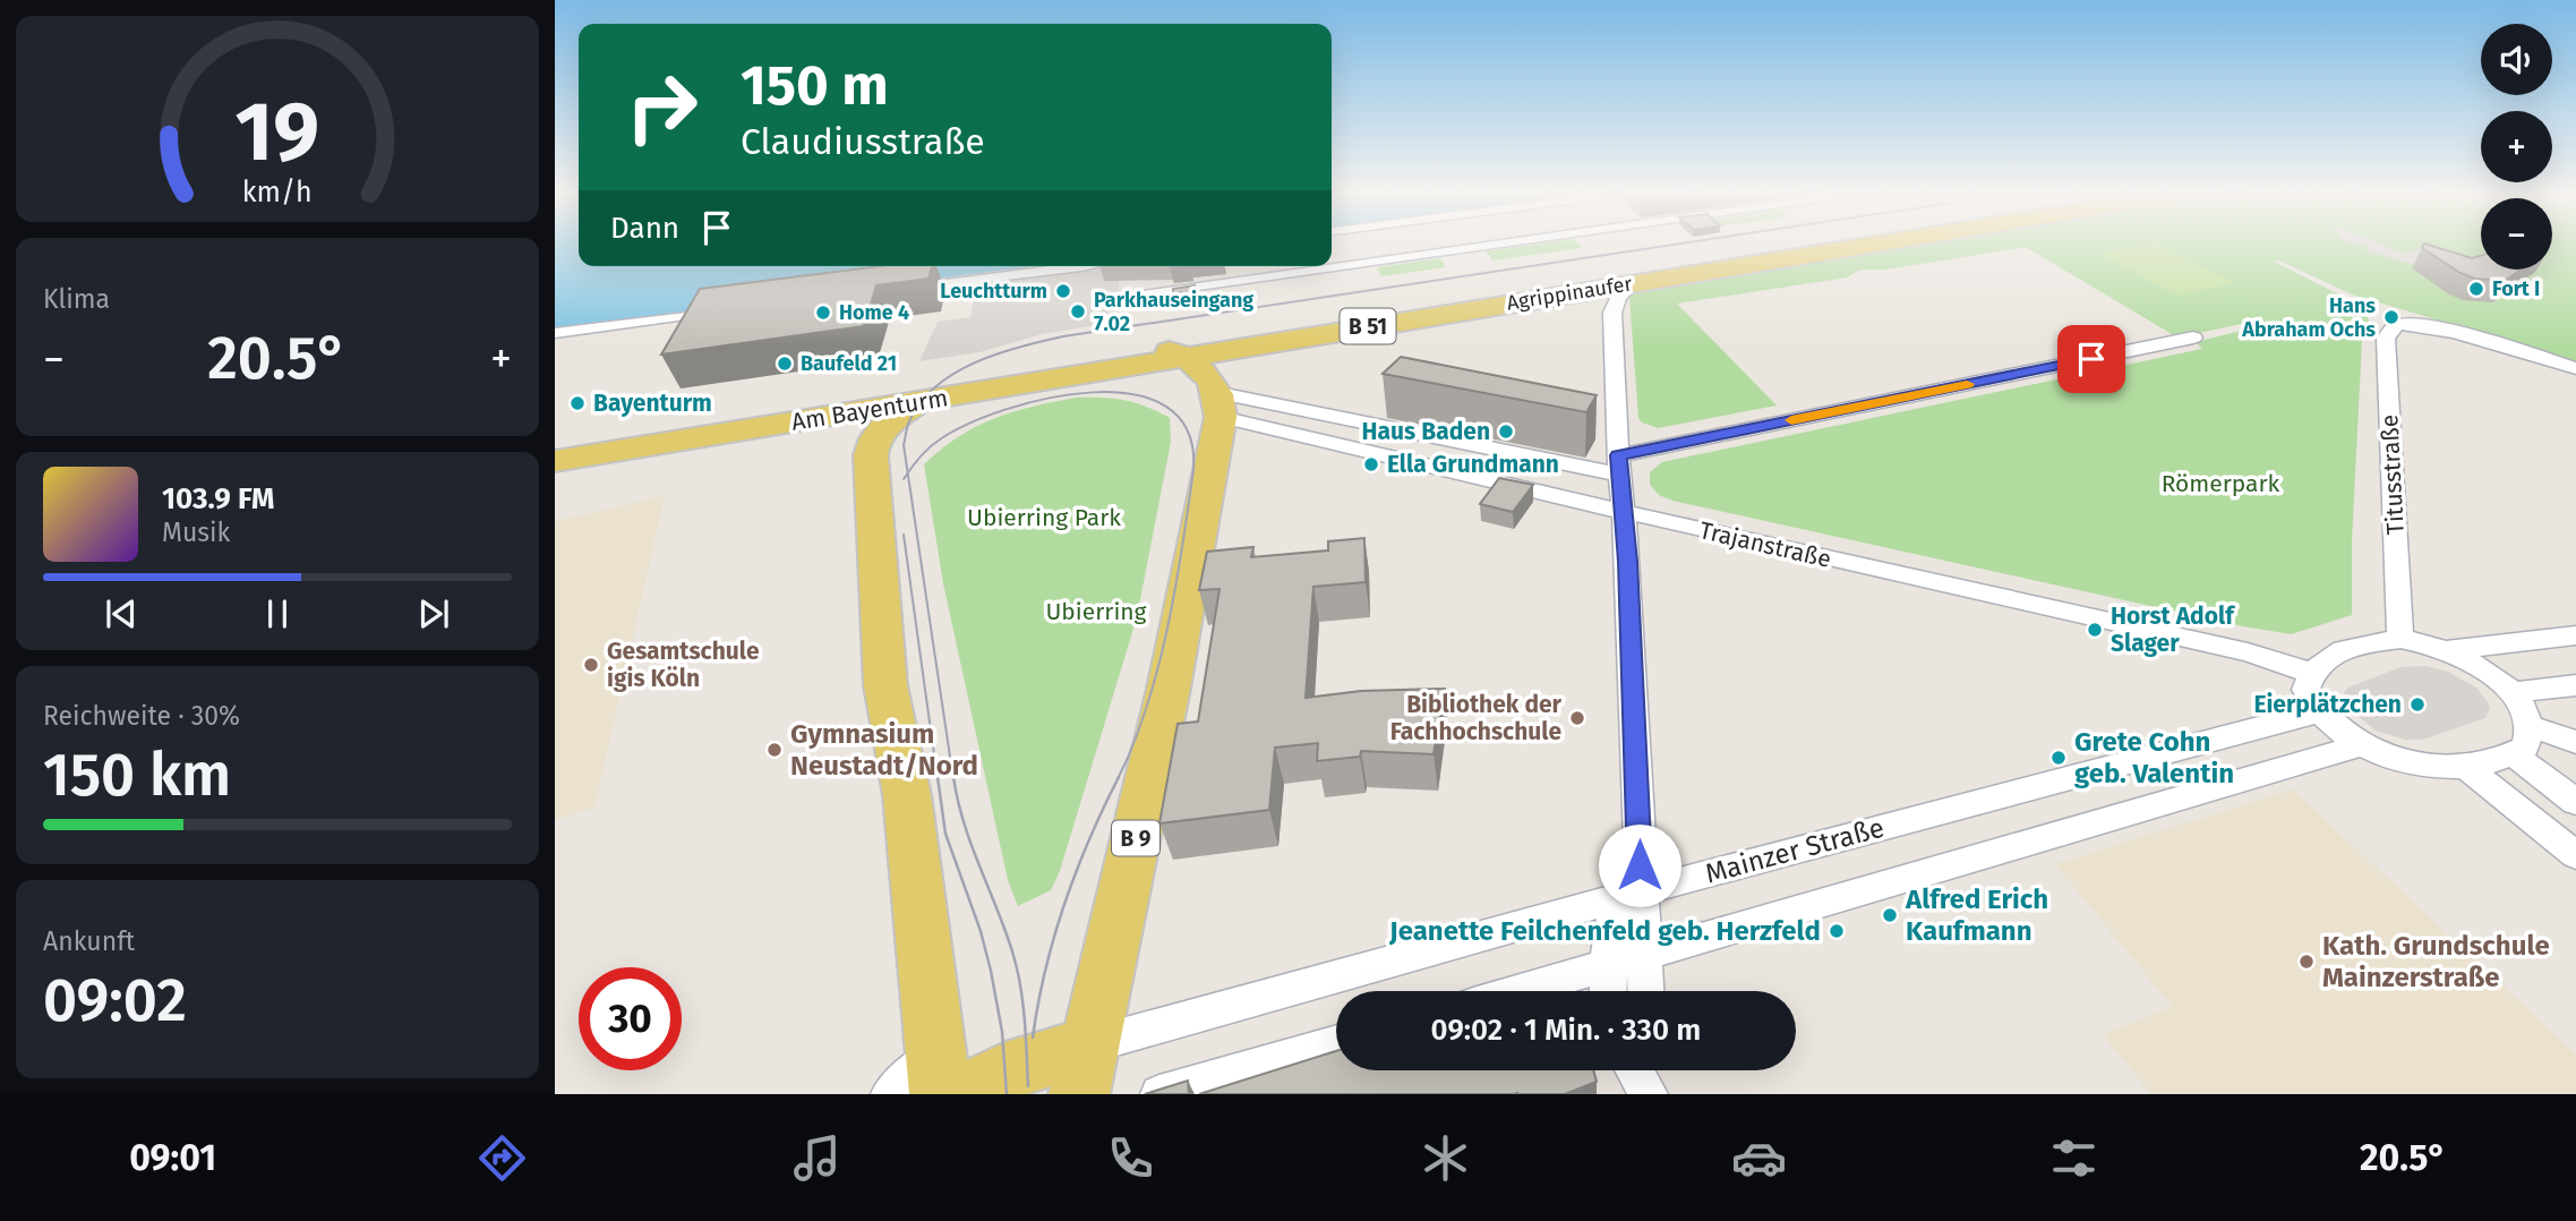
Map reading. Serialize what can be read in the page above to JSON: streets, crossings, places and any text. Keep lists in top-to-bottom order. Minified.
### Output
{"streets":{"main road":["Agrippinaufer","B 51","Am Bayenturm","B 9"],"street":["Titusstraße","Trajanstraße","Mainzer Straße"]},"crossings":[["Agrippinaufer","Am Bayenturm"],["Agrippinaufer","B 9"],["Trajanstraße","B 9"],["B 9","Mainzer Straße"]],"parks":["Römerpark","Ubierring Park","Ubierring"],"places":["Fort I","Leuchtturm","Parkhauseingang 7.02","Home 4","Hans Abraham Ochs","Baufeld 21","Bayenturm","Haus Baden","Ella Grundmann","Horst Adolf Slager","Gesamtschule igis Köln","Eierplätzchen","Bibliothek der Fachhochschule","Gymnasium Neustadt/Nord","Grete Cohn geb. Valentin","Alfred Erich Kaufmann","Jeanette Feilchenfeld geb. Herzfeld","Kath. Grundschule Mainzerstraße"],"page":{"map_buttons":["+","−"],"turn":["150 m","Claudiusstraße"],"then":"Dann","tile":["Klima",["Reichweite · 30%","150 km"],["Ankunft","09:02"]],"heat":["−","20.5°","+"],"song":["103.9 FM","Musik"],"limit":"30","trip":"09:02 · 1 Min. · 330 m","tabs":["09:01","20.5°"],"gauge":["19","km/h"]}}
